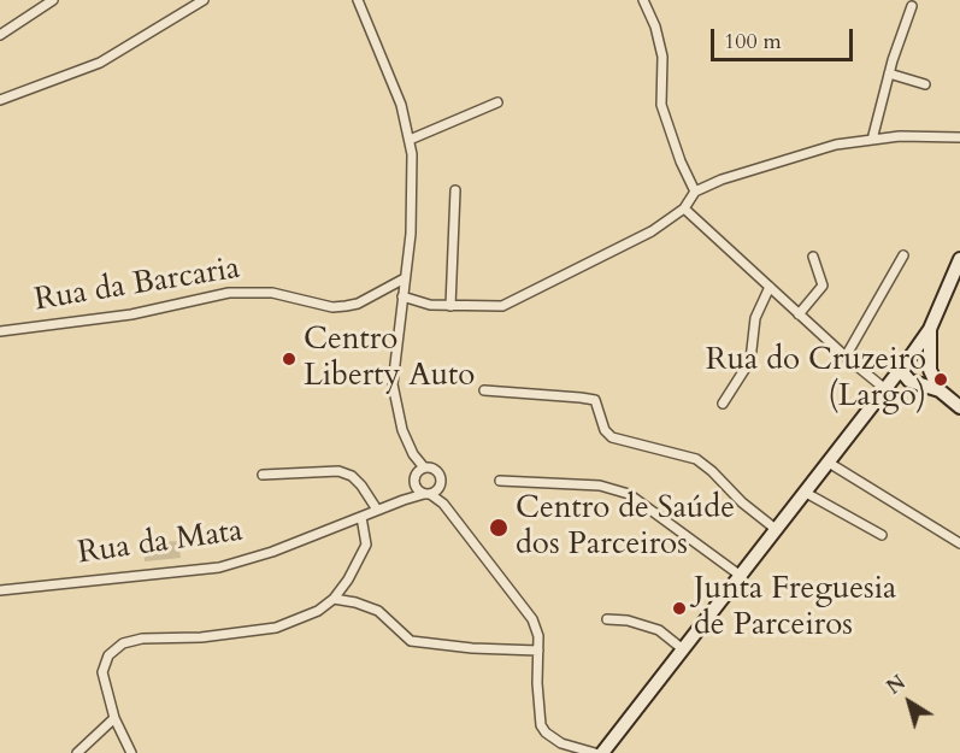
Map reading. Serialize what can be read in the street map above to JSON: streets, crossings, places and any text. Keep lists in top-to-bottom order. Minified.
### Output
{"streets":{"street":["Rua da Barcaria","Rua da Mata"]},"places":["Centro Liberty Auto","Rua do Cruzeiro (Largo)","Centro de Saúde dos Parceiros","Junta Freguesia de Parceiros"],"scale_bar":"100 m","north":"top left"}
